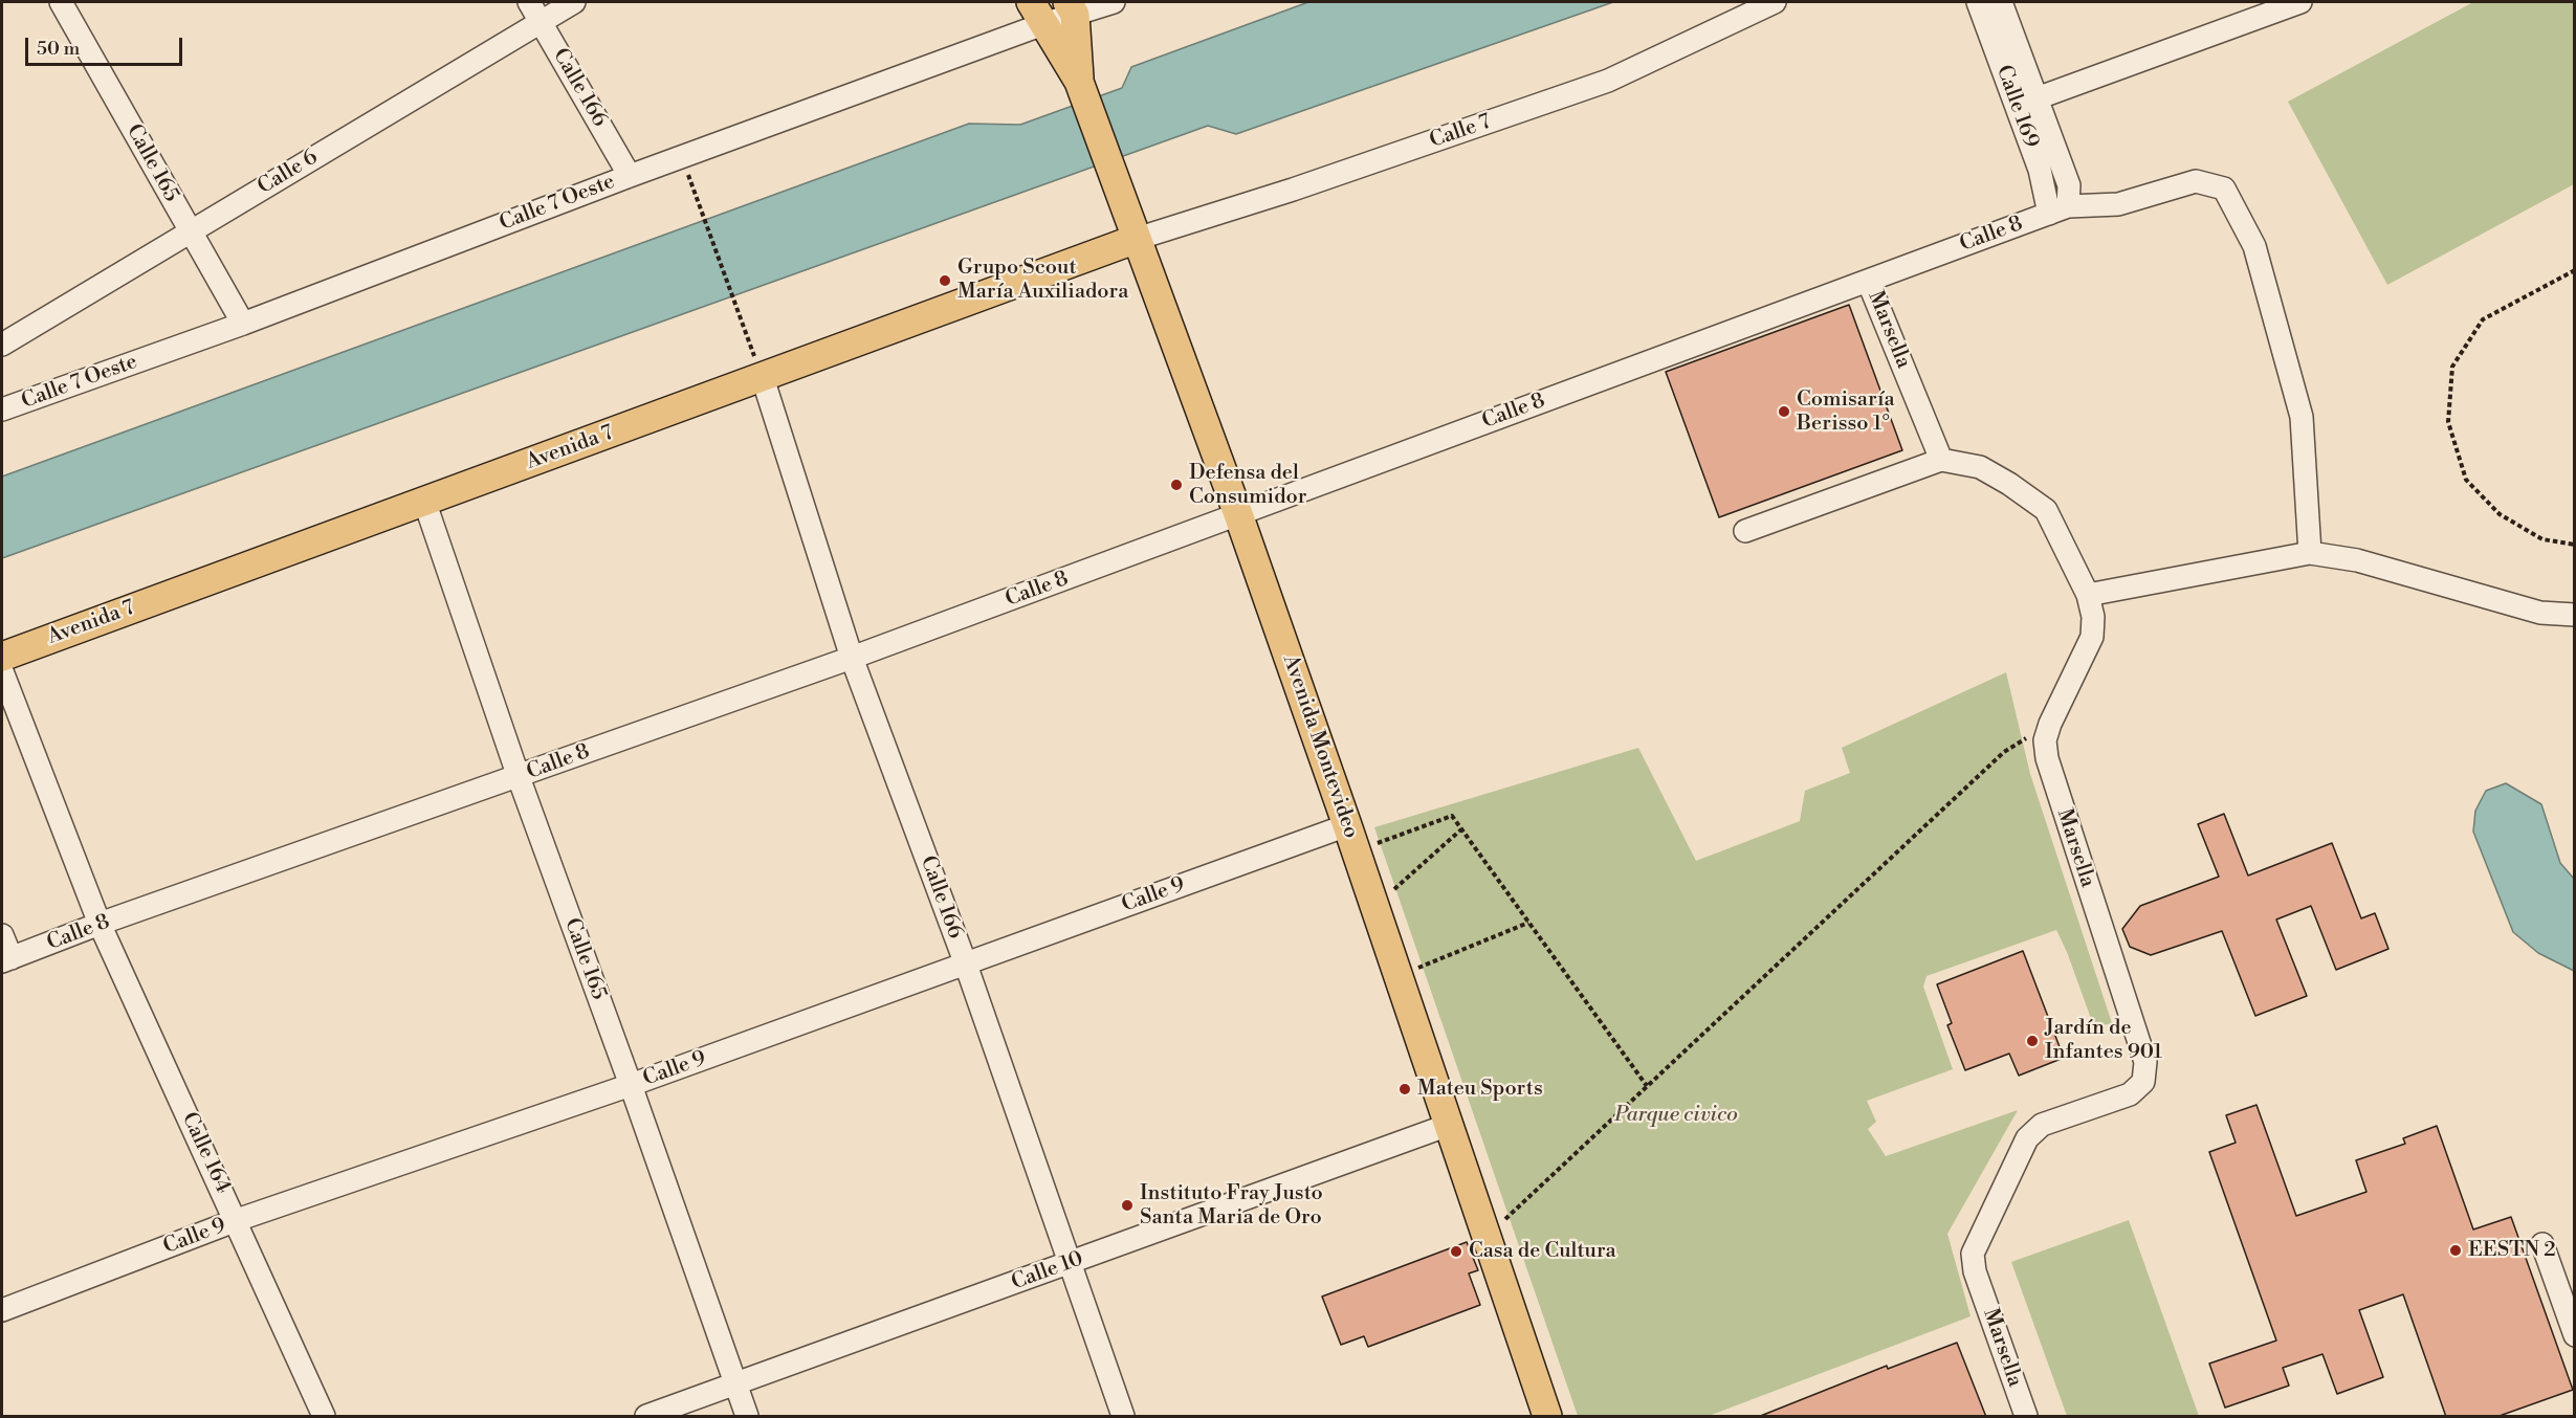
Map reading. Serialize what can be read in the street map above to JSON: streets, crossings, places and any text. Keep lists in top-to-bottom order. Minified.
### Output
{"streets":{"main road":["Avenida 7","Avenida Montevideo"],"street":["Calle 166","Calle 169","Calle 7","Calle 165","Calle 6","Calle 7 Oeste","Calle 8","Marsella","Calle 9","Calle 164","Calle 10"]},"crossings":[["Calle 166","Calle 6"],["Calle 166","Calle 7 Oeste"],["Calle 166","Calle 8"],["Calle 166","Avenida 7"],["Calle 166","Calle 9"],["Calle 166","Calle 10"],["Calle 169","Calle 8"],["Calle 7","Avenida 7"],["Calle 7","Avenida Montevideo"],["Calle 165","Calle 6"],["Calle 165","Calle 7 Oeste"],["Calle 165","Calle 8"],["Calle 165","Avenida 7"],["Calle 165","Calle 9"],["Calle 165","Calle 10"],["Calle 7 Oeste","Avenida Montevideo"],["Calle 8","Marsella"],["Calle 8","Avenida Montevideo"],["Calle 8","Calle 164"],["Avenida 7","Avenida Montevideo"],["Avenida Montevideo","Calle 9"],["Avenida Montevideo","Calle 10"],["Calle 9","Calle 164"]],"parks":["Parque civico"],"places":["Grupo Scout María Auxiliadora","Comisaría Berisso 1°","Defensa del Consumidor","Jardín de Infantes 901","Mateu Sports","Instituto Fray Justo Santa Maria de Oro","EESTN 2","Casa de Cultura"],"scale_bar":"50 m"}
